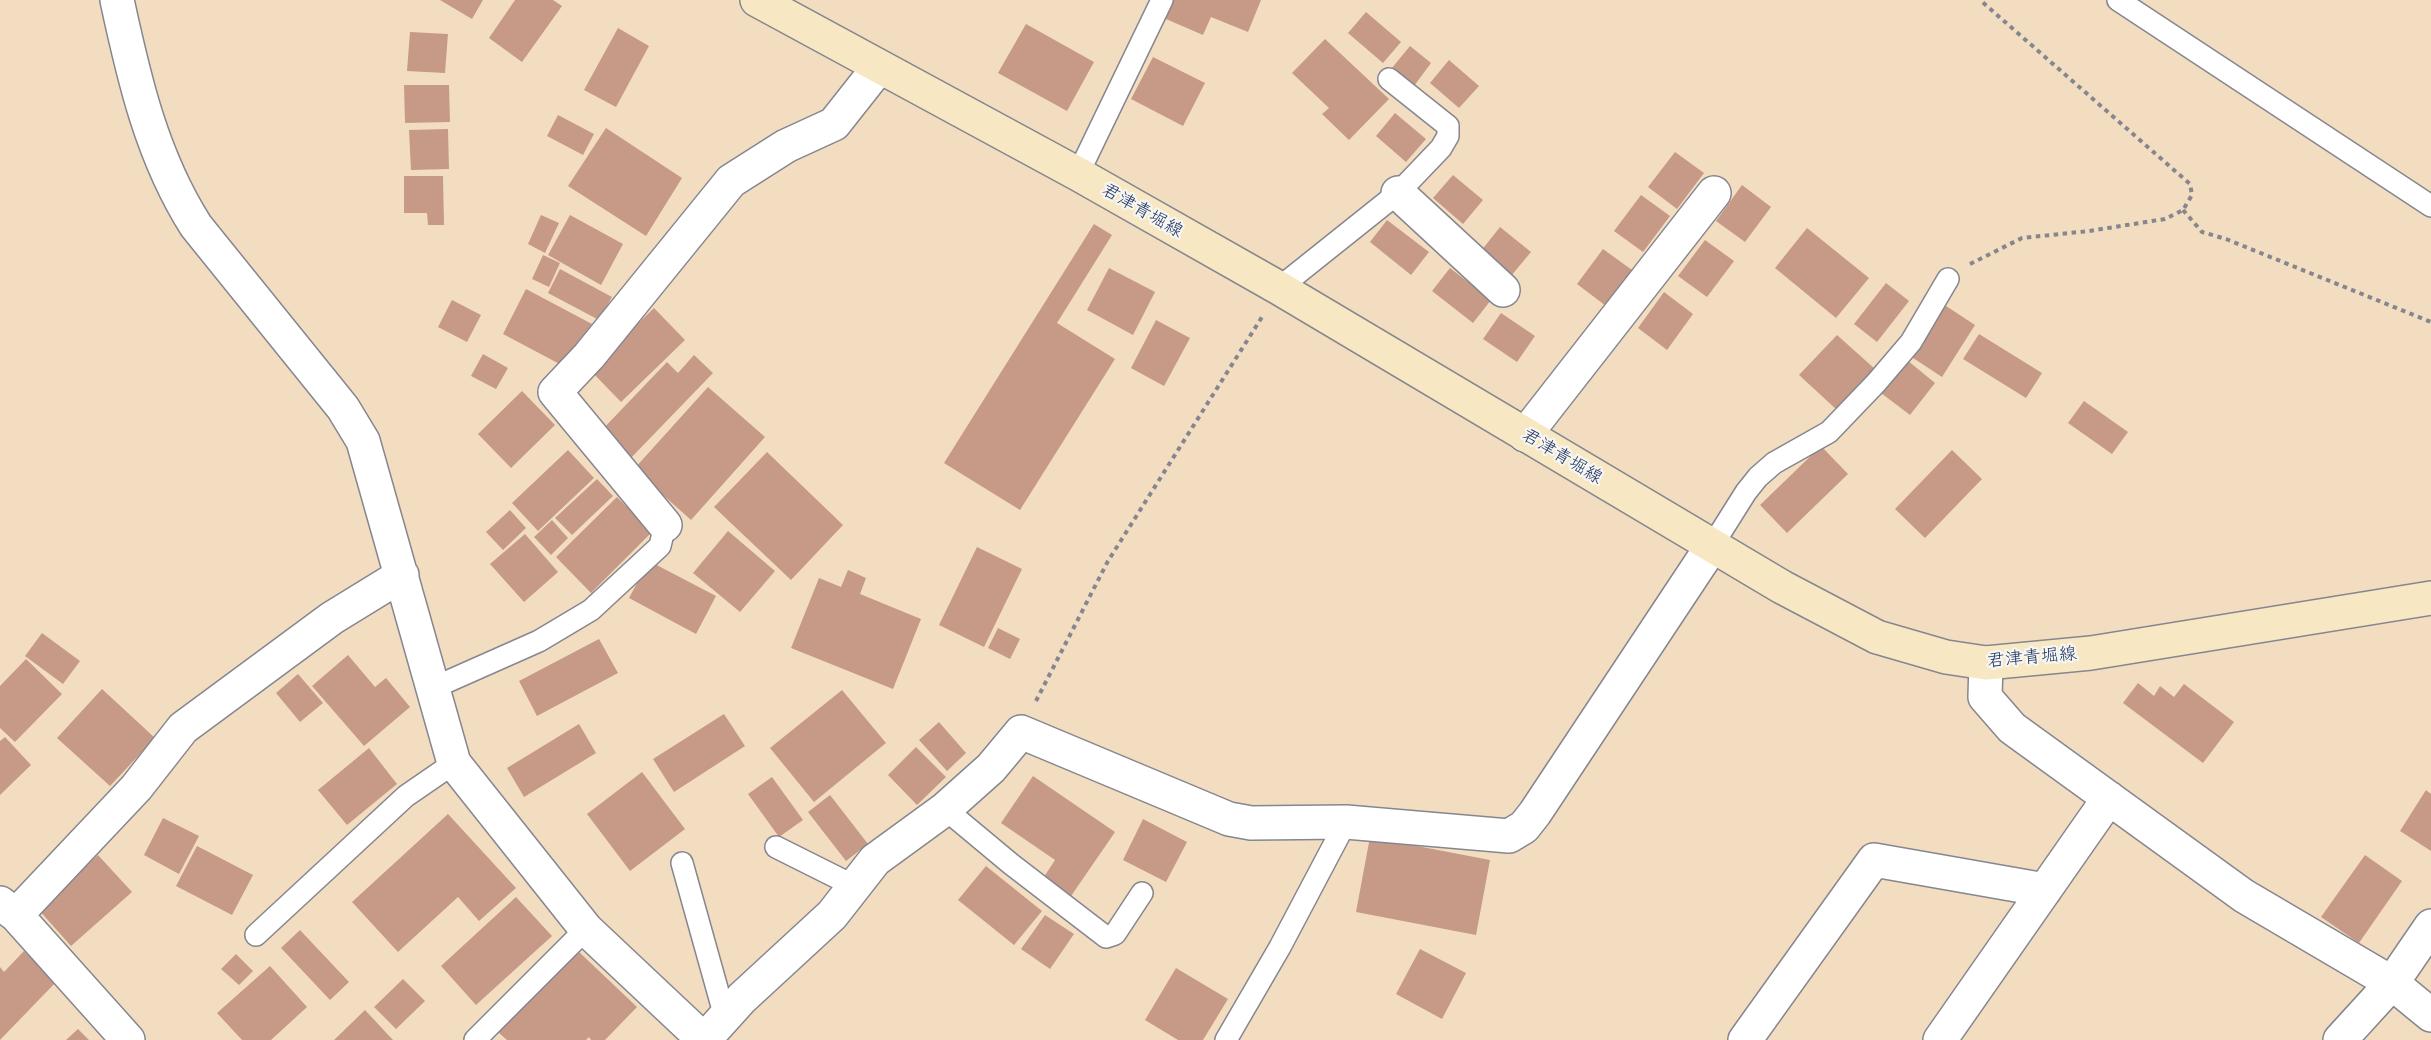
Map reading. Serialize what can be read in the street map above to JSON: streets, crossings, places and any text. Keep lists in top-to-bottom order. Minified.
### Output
{"streets":{"main road":["君津青堀線"]}}
